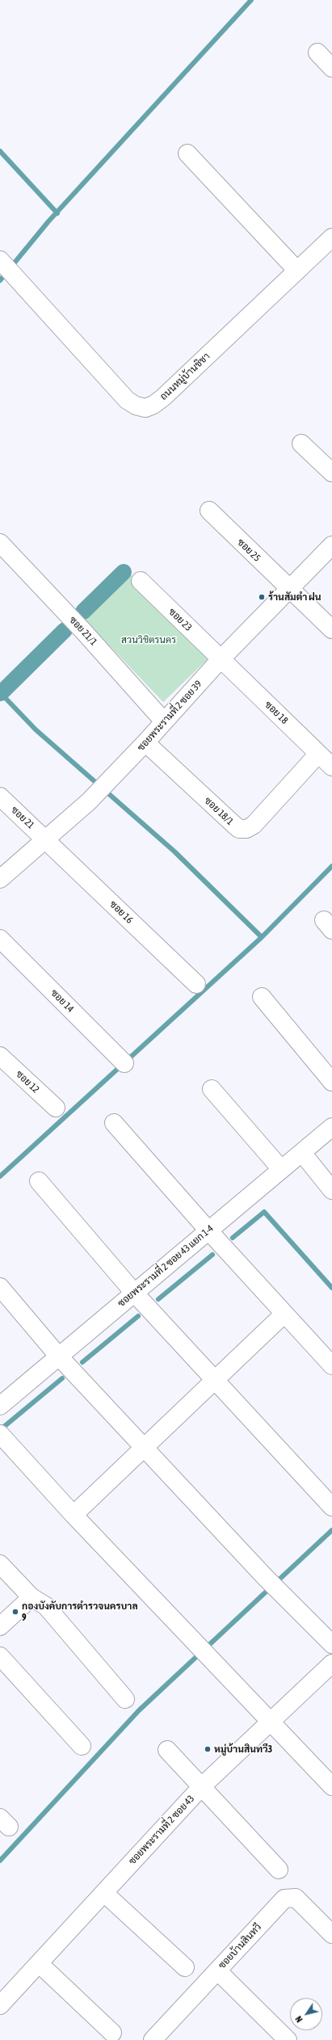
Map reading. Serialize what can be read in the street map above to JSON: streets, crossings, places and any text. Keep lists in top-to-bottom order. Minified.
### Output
{"streets":{"street":["ถนนหมู่บ้านชิชา","ซอย 25","ซอย 23","ซอย 21/1","ซอย 18","ซอยพระรามที่ 2 ซอย 39","ซอย 18/1","ซอย 21","ซอย 16","ซอย 14","ซอย 12","ซอยพระรามที่ 2 ซอย 43 แยก 1-4","ซอยพระรามที่ 2 ซอย 43","ซอยบ้านสินทวี"]},"crossings":[["ซอย 25","ซอยพระรามที่ 2 ซอย 39"],["ซอย 23","ซอย 18"],["ซอย 23","ซอยพระรามที่ 2 ซอย 39"],["ซอย 21/1","ซอยพระรามที่ 2 ซอย 39"],["ซอย 18","ซอยพระรามที่ 2 ซอย 39"],["ซอย 18","ซอย 18/1"],["ซอยพระรามที่ 2 ซอย 39","ซอย 18/1"],["ซอยพระรามที่ 2 ซอย 39","ซอย 21"],["ซอยพระรามที่ 2 ซอย 39","ซอย 16"],["ซอย 21","ซอย 16"]],"parks":["สวนวิชิตรนคร"],"places":["ร้านสัมตำ ฝน","กองบังคับการตำรวจนครบาล 9","หมู่บ้านสินทวี3"],"north":"bottom left"}
